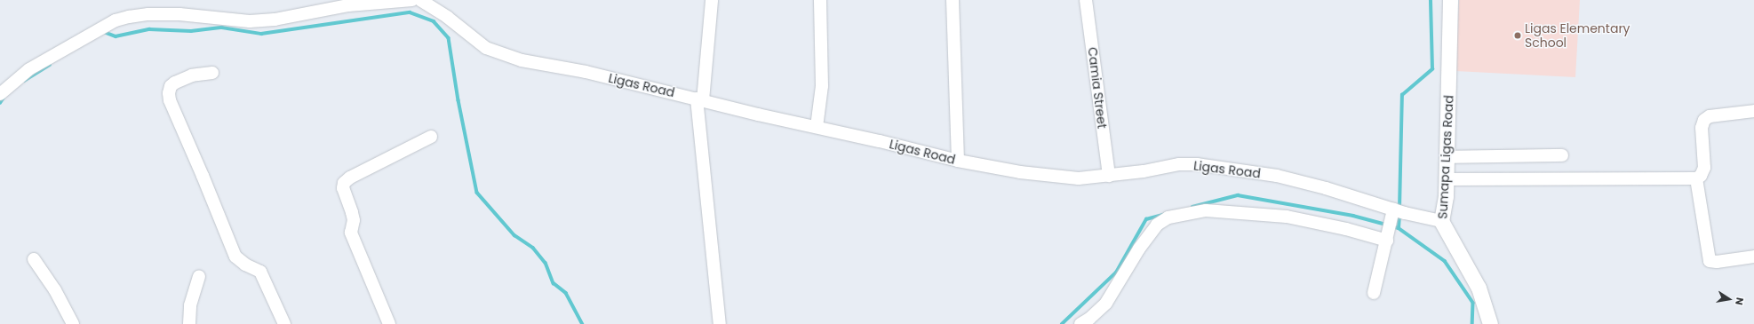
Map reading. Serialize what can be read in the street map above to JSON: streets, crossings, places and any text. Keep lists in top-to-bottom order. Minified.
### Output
{"streets":{"main road":["Sumapa Ligas Road"],"street":["Ligas Road","Camia Street"]},"crossings":[["Ligas Road","Camia Street"],["Ligas Road","Sumapa Ligas Road"]],"places":["Ligas Elementary School"],"north":"right"}
